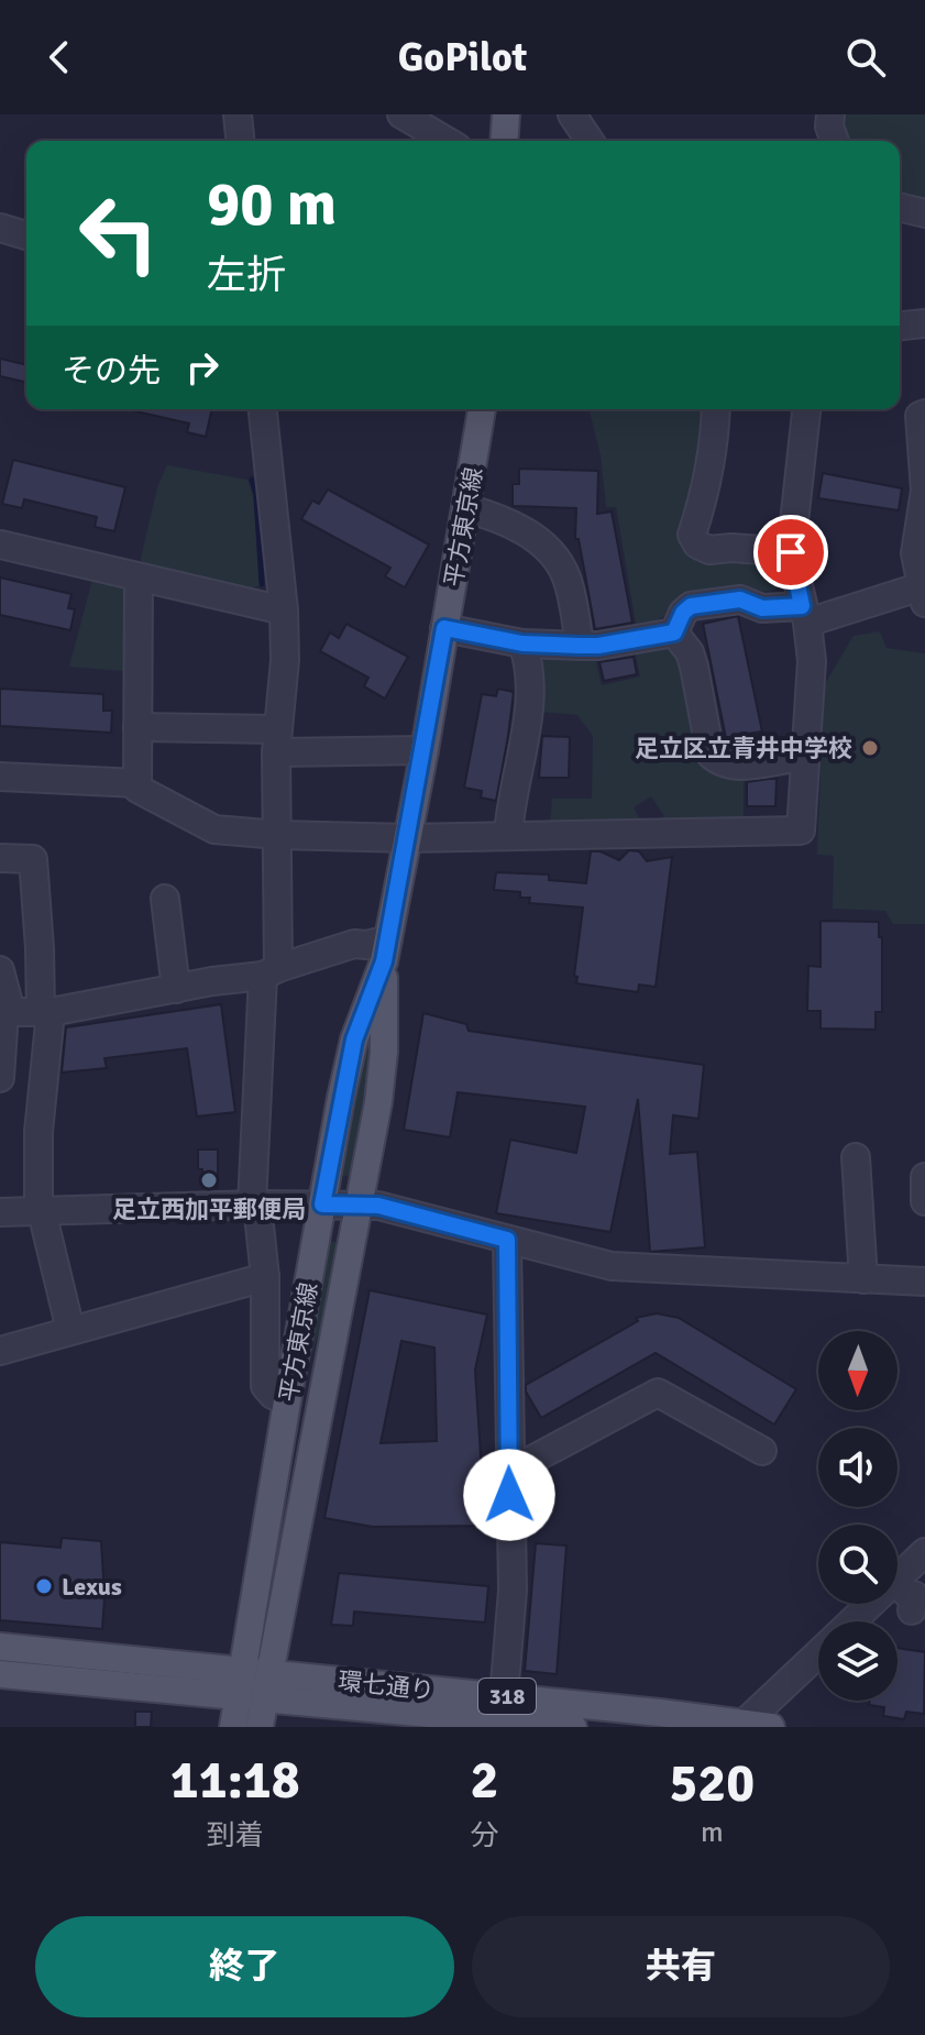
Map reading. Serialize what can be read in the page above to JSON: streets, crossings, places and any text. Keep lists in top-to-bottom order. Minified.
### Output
{"streets":{"main road":["平方東京線","環七通り","318"]},"crossings":[["平方東京線","環七通り"]],"places":["足立区立青井中学校","足立西加平郵便局","Lexus"],"north":"bottom","page":{"header":"GoPilot","turn":["90 m","左折"],"then":"その先","eta":["11:18","到着","2","分","520","m"],"buttons":["終了","共有"]}}
